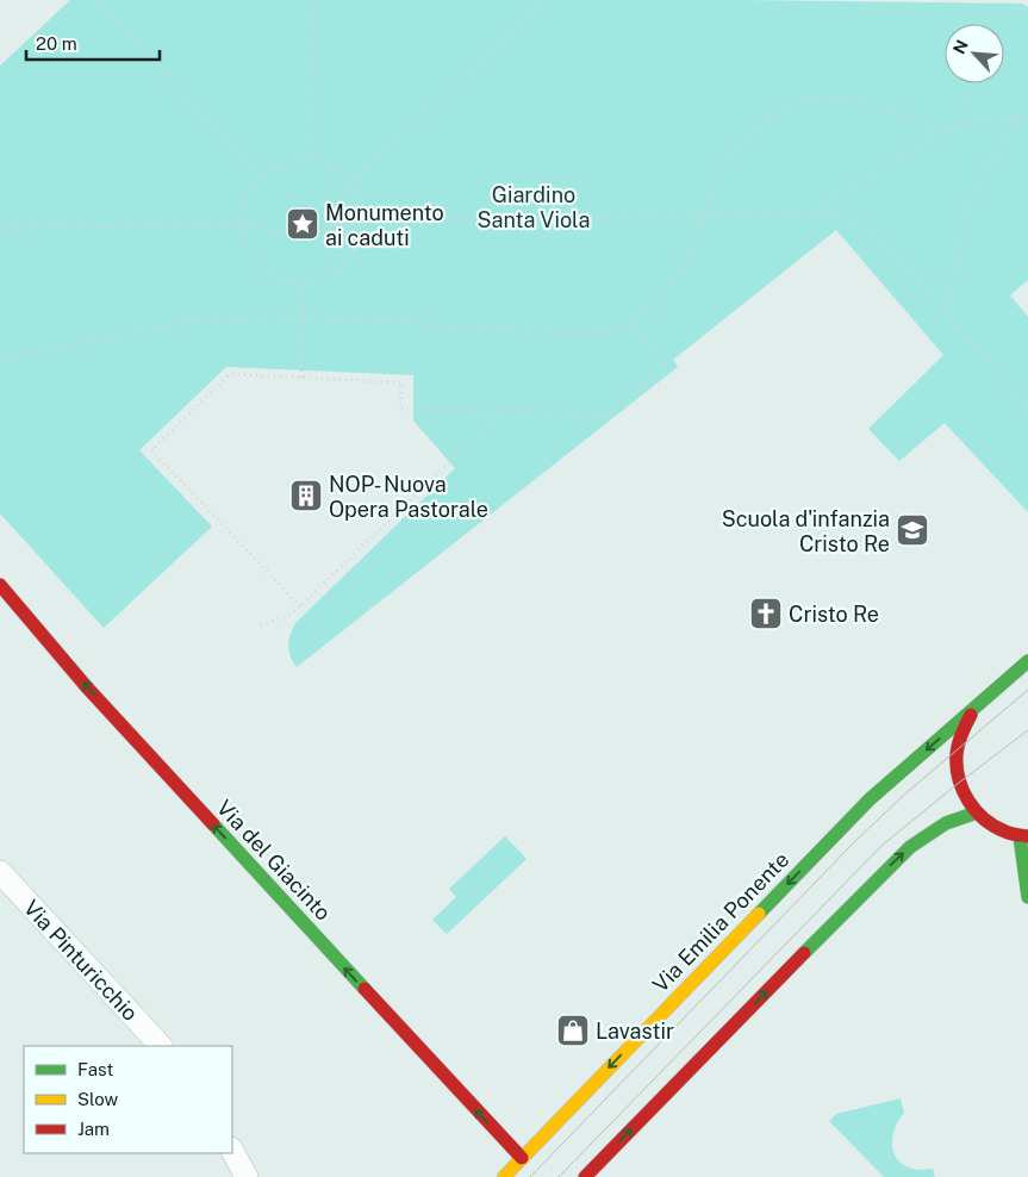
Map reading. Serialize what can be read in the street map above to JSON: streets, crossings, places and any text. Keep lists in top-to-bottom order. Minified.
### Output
{"streets":{"main road":["Via del Giacinto","Via Emilia Ponente"],"lane":["Via Pinturicchio"]},"crossings":[["Via del Giacinto","Via Emilia Ponente"]],"one_way":["Via del Giacinto"],"parks":["Giardino Santa Viola"],"places":{"place":["Monumento ai caduti"],"building":["NOP- Nuova Opera Pastorale"],"school or university":["Scuola d'infanzia Cristo Re"],"church":["Cristo Re"],"shop":["Lavastir"]},"legend":["Fast","Slow","Jam"],"scale_bar":"20 m","north":"top left"}
